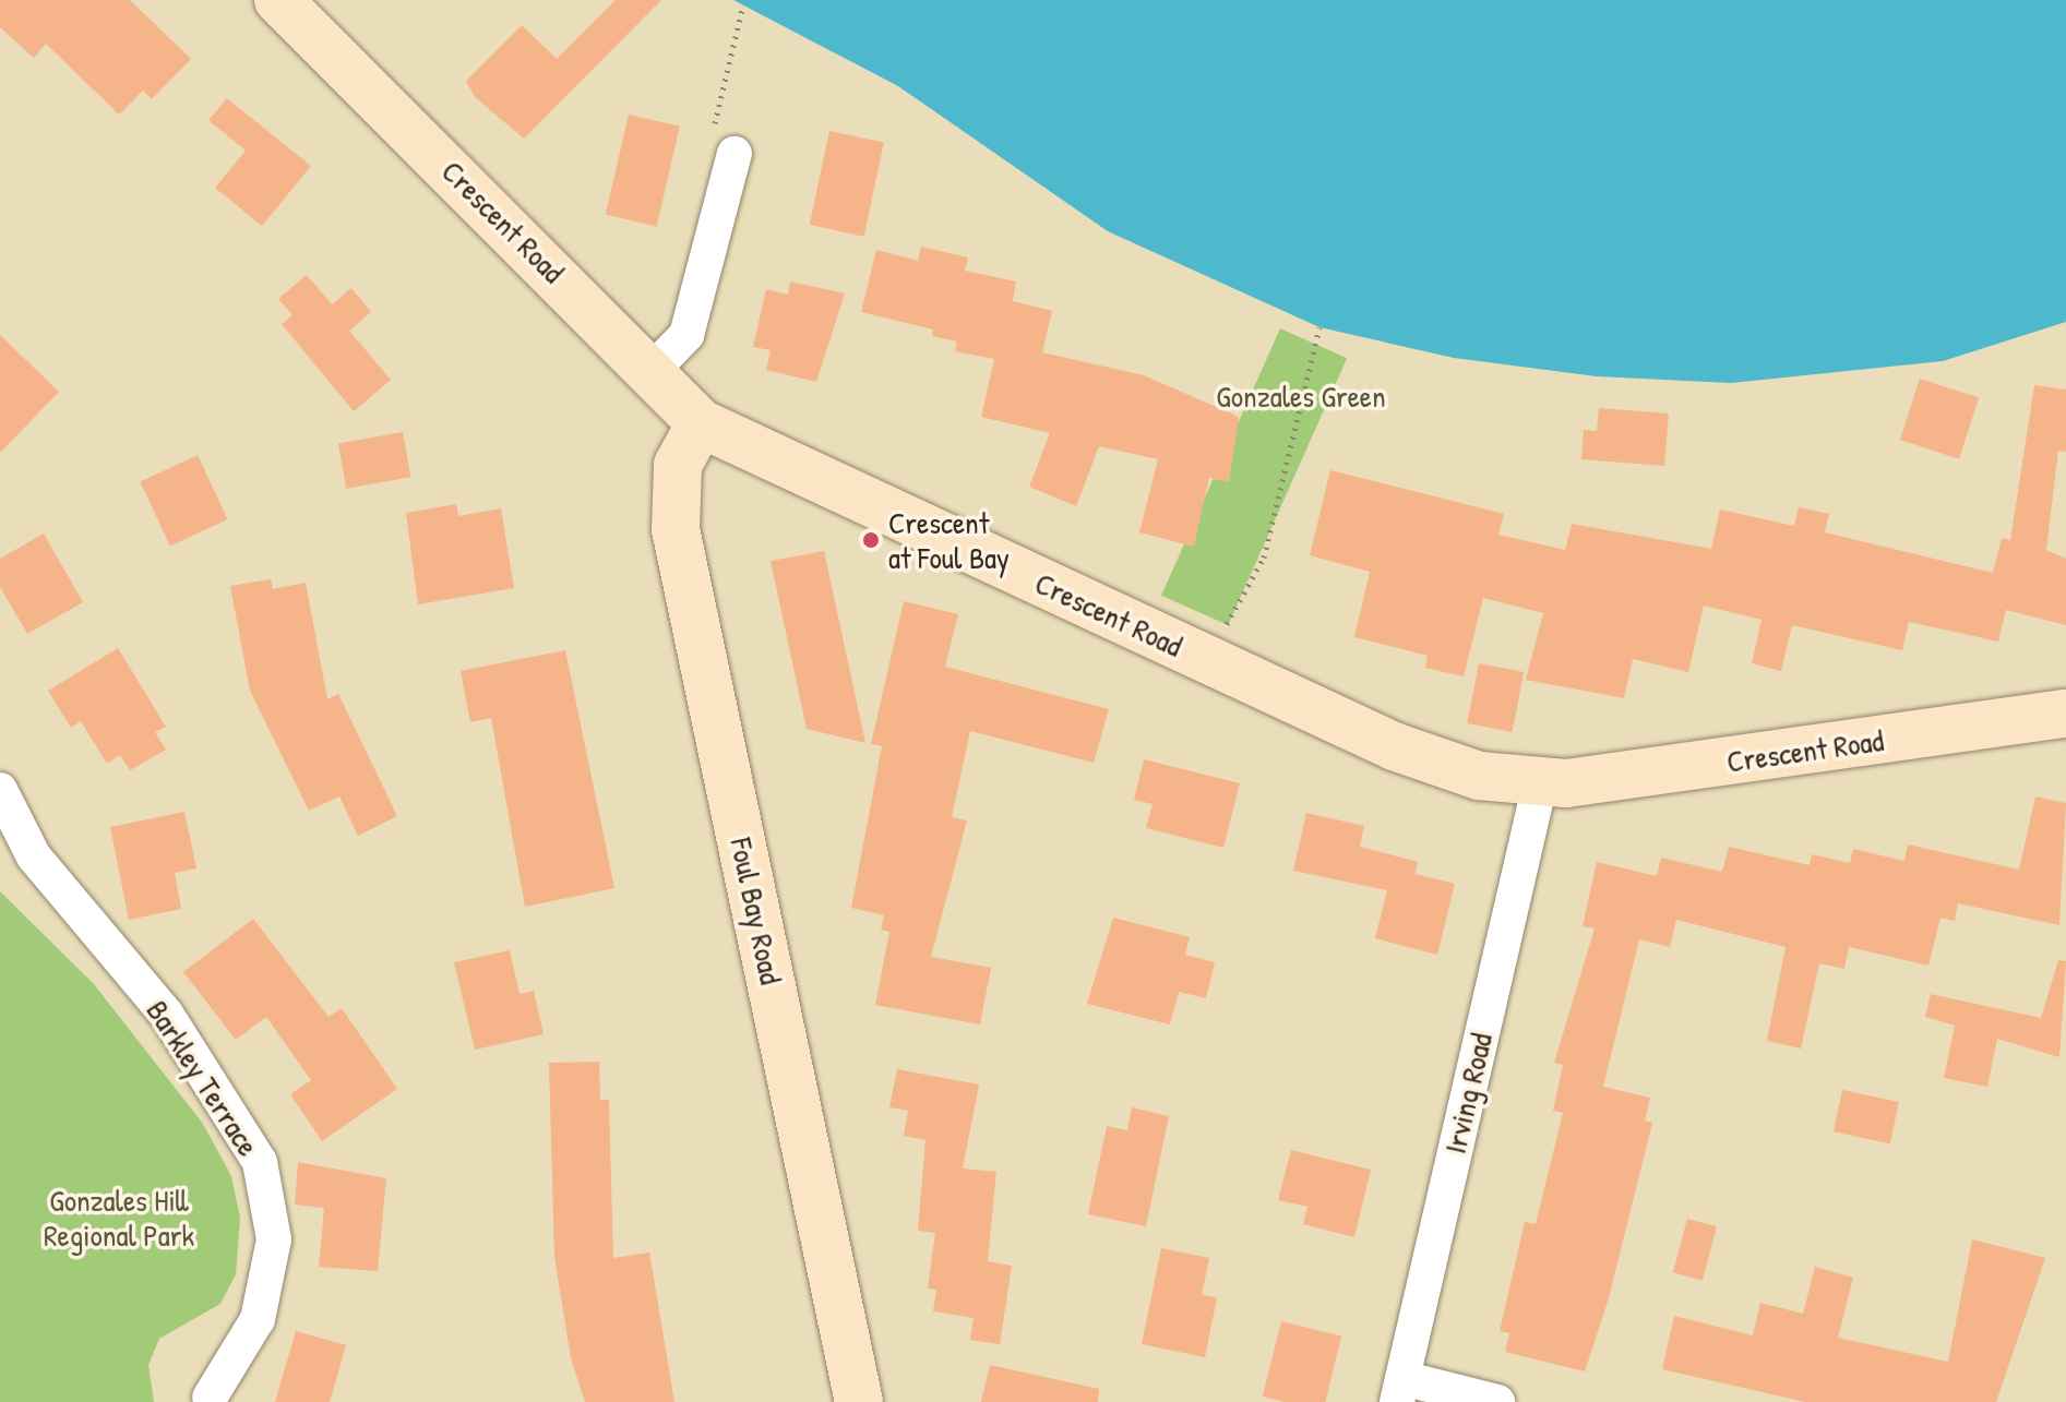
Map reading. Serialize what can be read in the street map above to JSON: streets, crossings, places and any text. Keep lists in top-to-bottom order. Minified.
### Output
{"streets":{"main road":["Crescent Road","Foul Bay Road"],"street":["Barkley Terrace","Irving Road"]},"crossings":[["Crescent Road","Foul Bay Road"],["Crescent Road","Irving Road"]],"parks":["Gonzales Green","Gonzales Hill Regional Park"],"places":["Crescent at Foul Bay"]}
